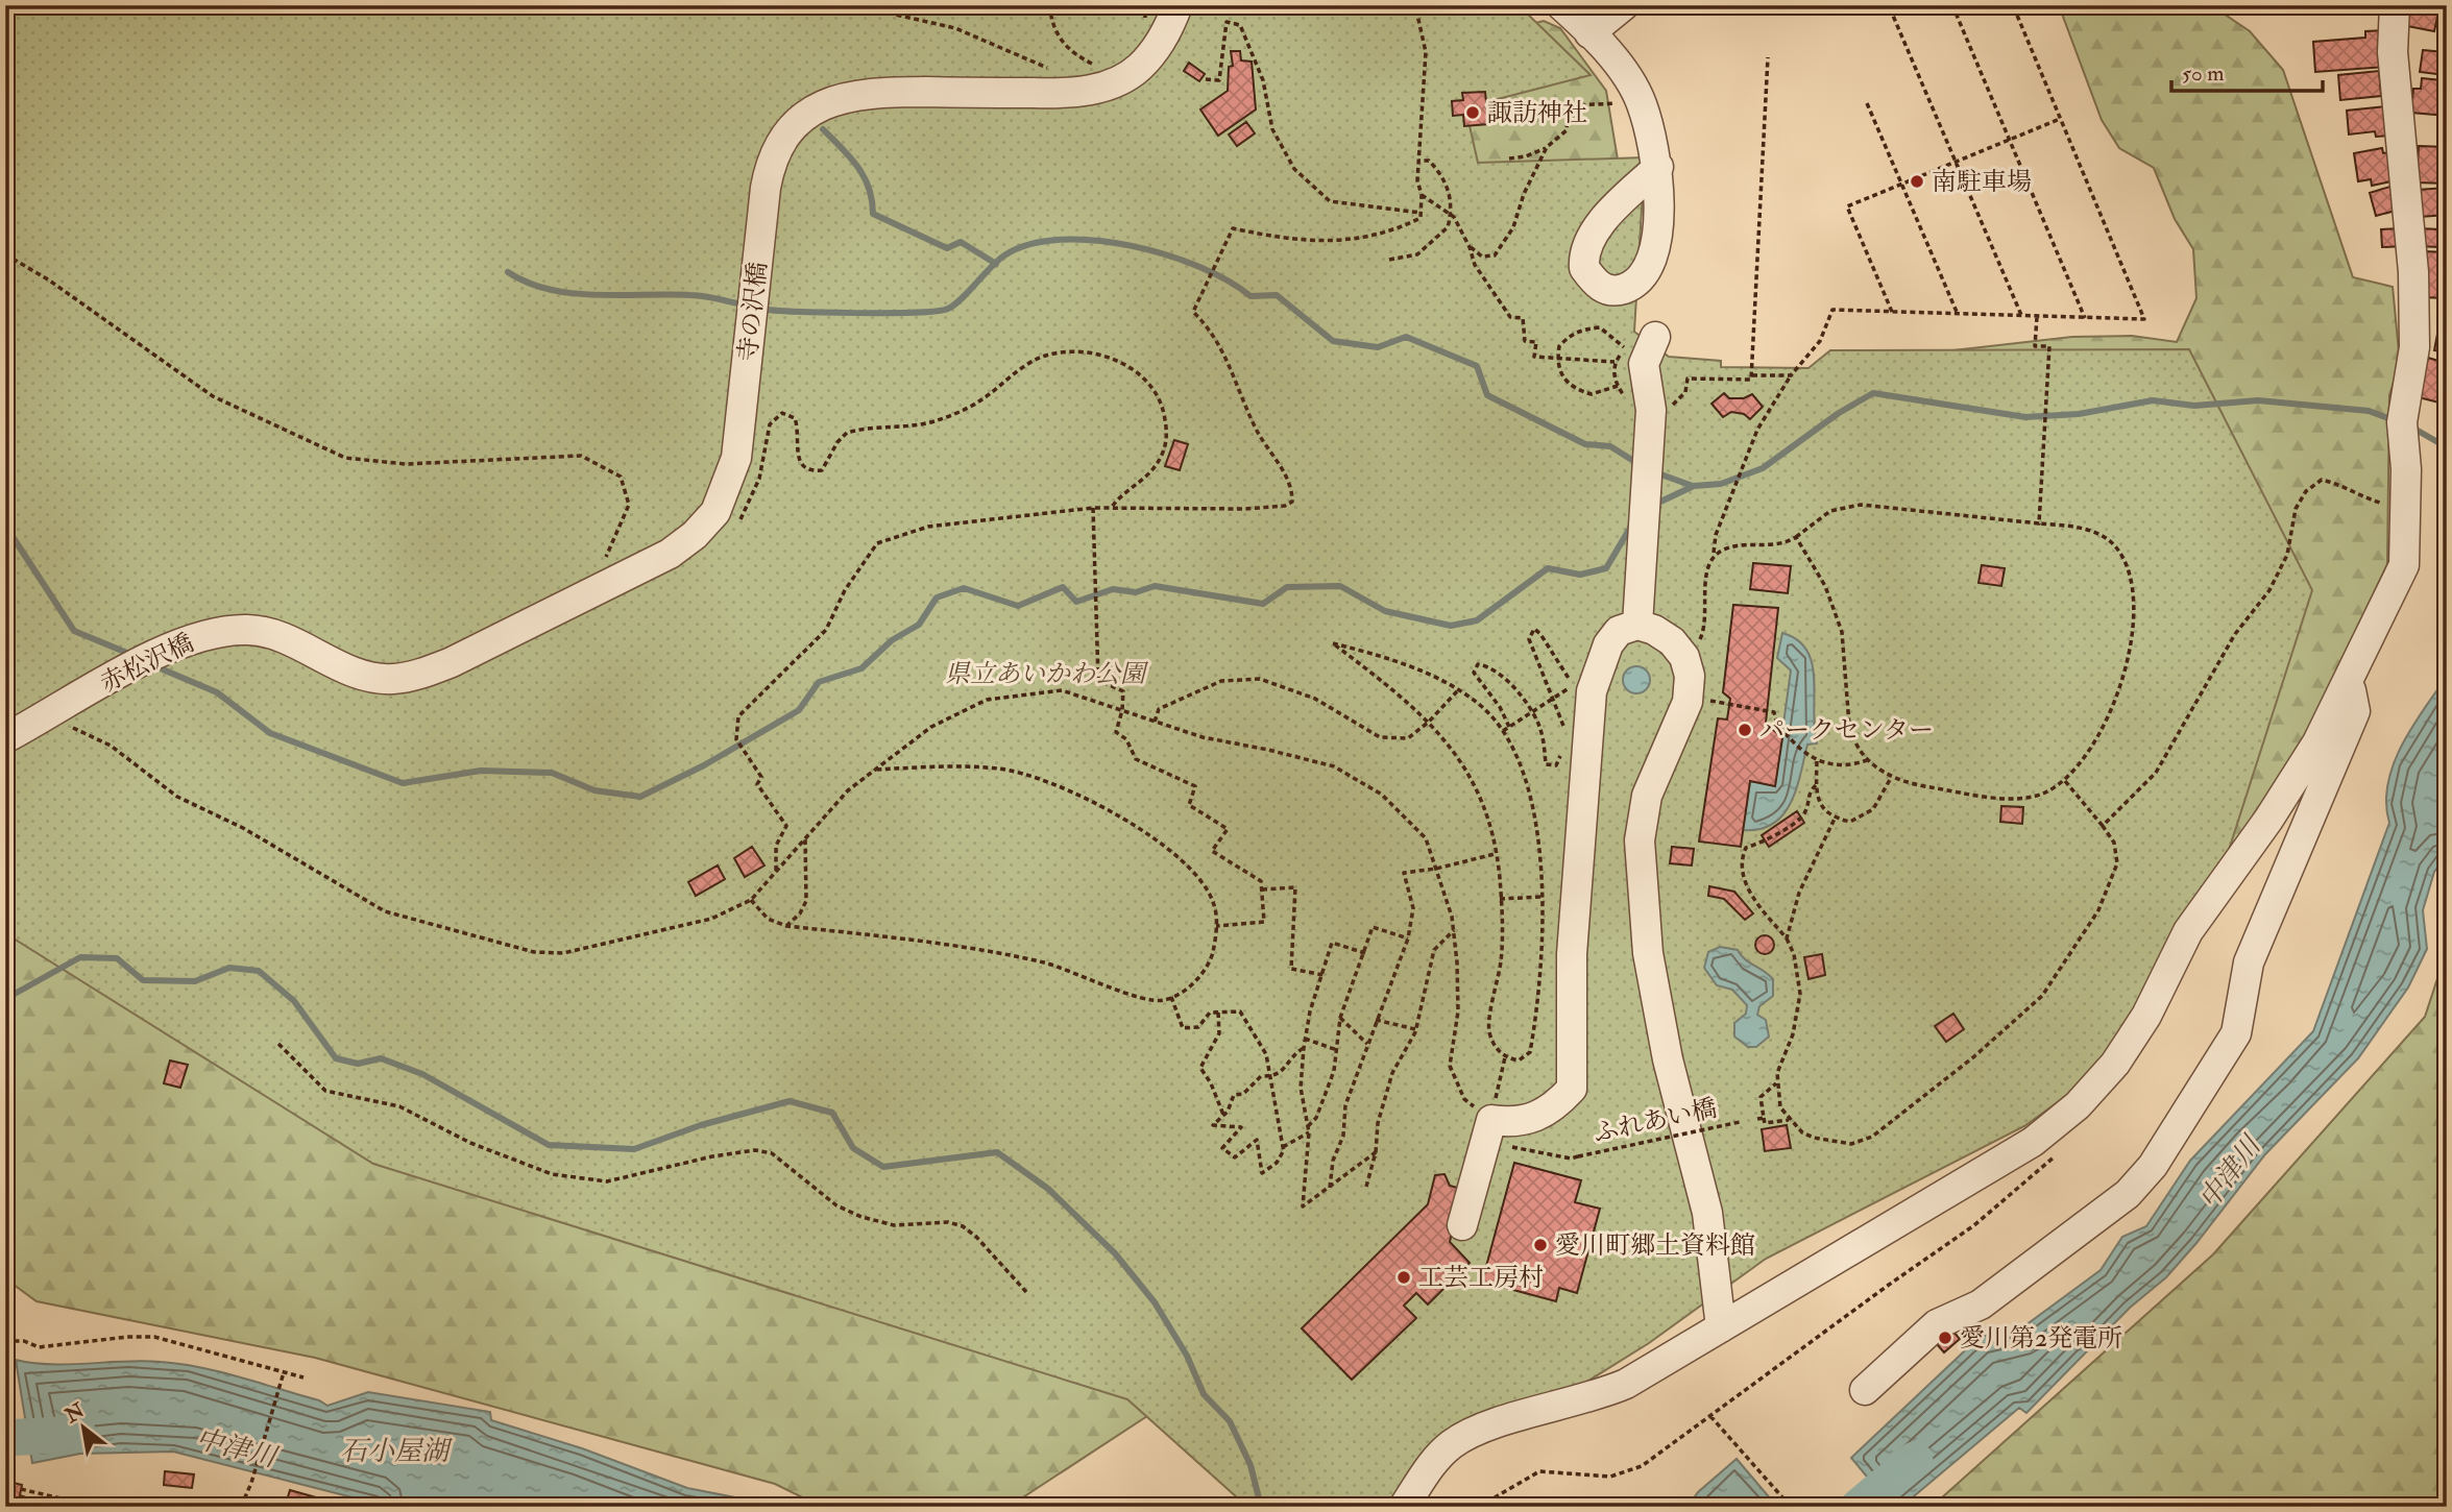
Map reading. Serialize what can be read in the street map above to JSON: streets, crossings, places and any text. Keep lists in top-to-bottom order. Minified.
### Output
{"streets":{"street":["寺の沢橋","赤松沢橋"],"path":["ふれあい橋"]},"crossings":[["寺の沢橋","赤松沢橋"]],"water":["中津川","石小屋湖"],"parks":["県立あいかわ公園"],"places":["諏訪神社","南駐車場","パークセンター","愛川町郷土資料館","工芸工房村","愛川第2発電所"],"scale_bar":"50 m","north":"top left"}
